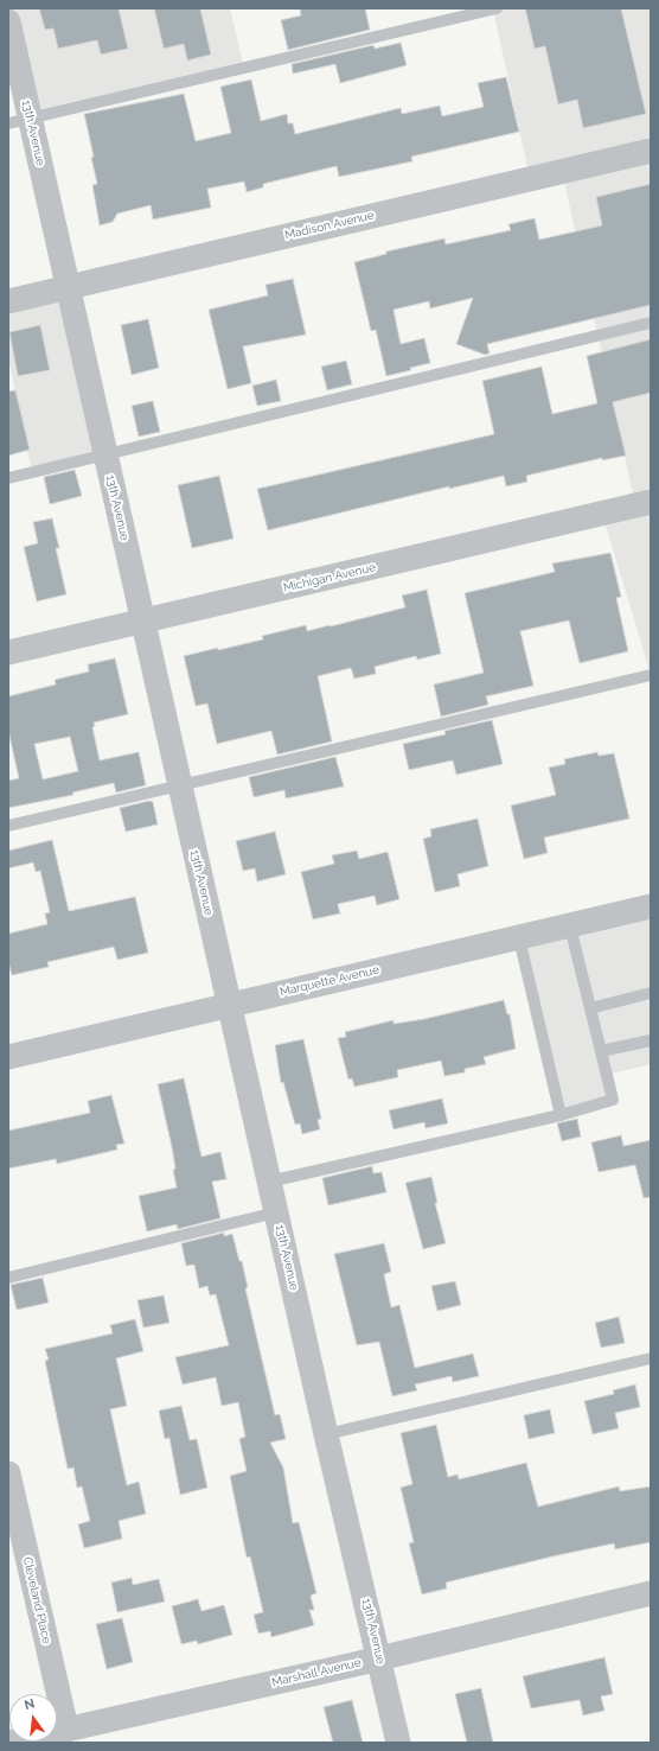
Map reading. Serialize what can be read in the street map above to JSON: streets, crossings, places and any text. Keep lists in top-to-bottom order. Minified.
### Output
{"streets":{"street":["13th Avenue","Madison Avenue","Michigan Avenue","Marquette Avenue","Cleveland Place","Marshall Avenue"]},"crossings":[["13th Avenue","Madison Avenue"],["13th Avenue","Michigan Avenue"],["13th Avenue","Marquette Avenue"],["13th Avenue","Marshall Avenue"],["Cleveland Place","Marshall Avenue"]],"north":"top"}
